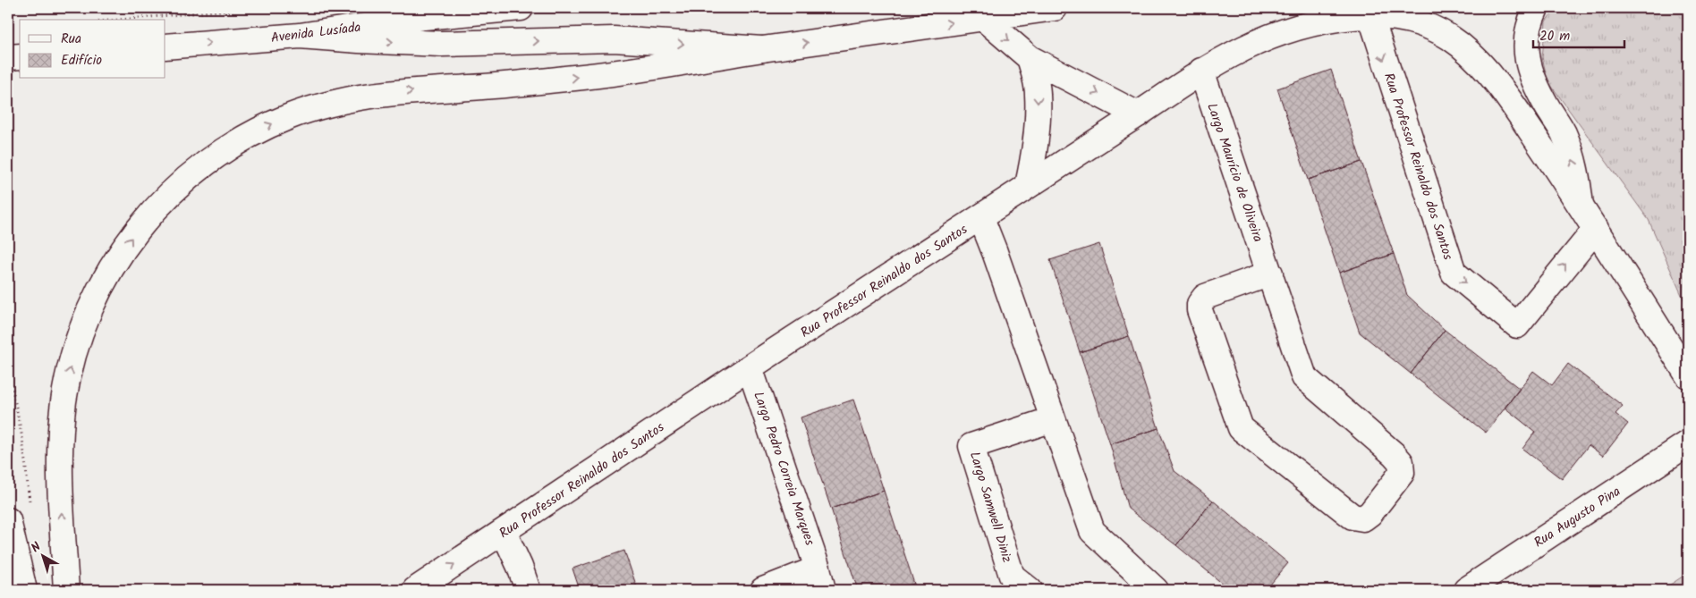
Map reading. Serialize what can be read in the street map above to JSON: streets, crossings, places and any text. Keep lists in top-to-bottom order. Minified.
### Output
{"streets":{"main road":["Avenida Lusíada","Rua Professor Reinaldo dos Santos","Largo Maurício de Oliveira","Largo Pedro Correia Marques","Largo Samwell Diniz","Rua Augusto Pina"]},"crossings":[["Rua Professor Reinaldo dos Santos","Largo Maurício de Oliveira"],["Rua Professor Reinaldo dos Santos","Largo Pedro Correia Marques"]],"one_way":["Avenida Lusíada"],"legend":["Rua","Edifício"],"scale_bar":"20 m","north":"top left"}
